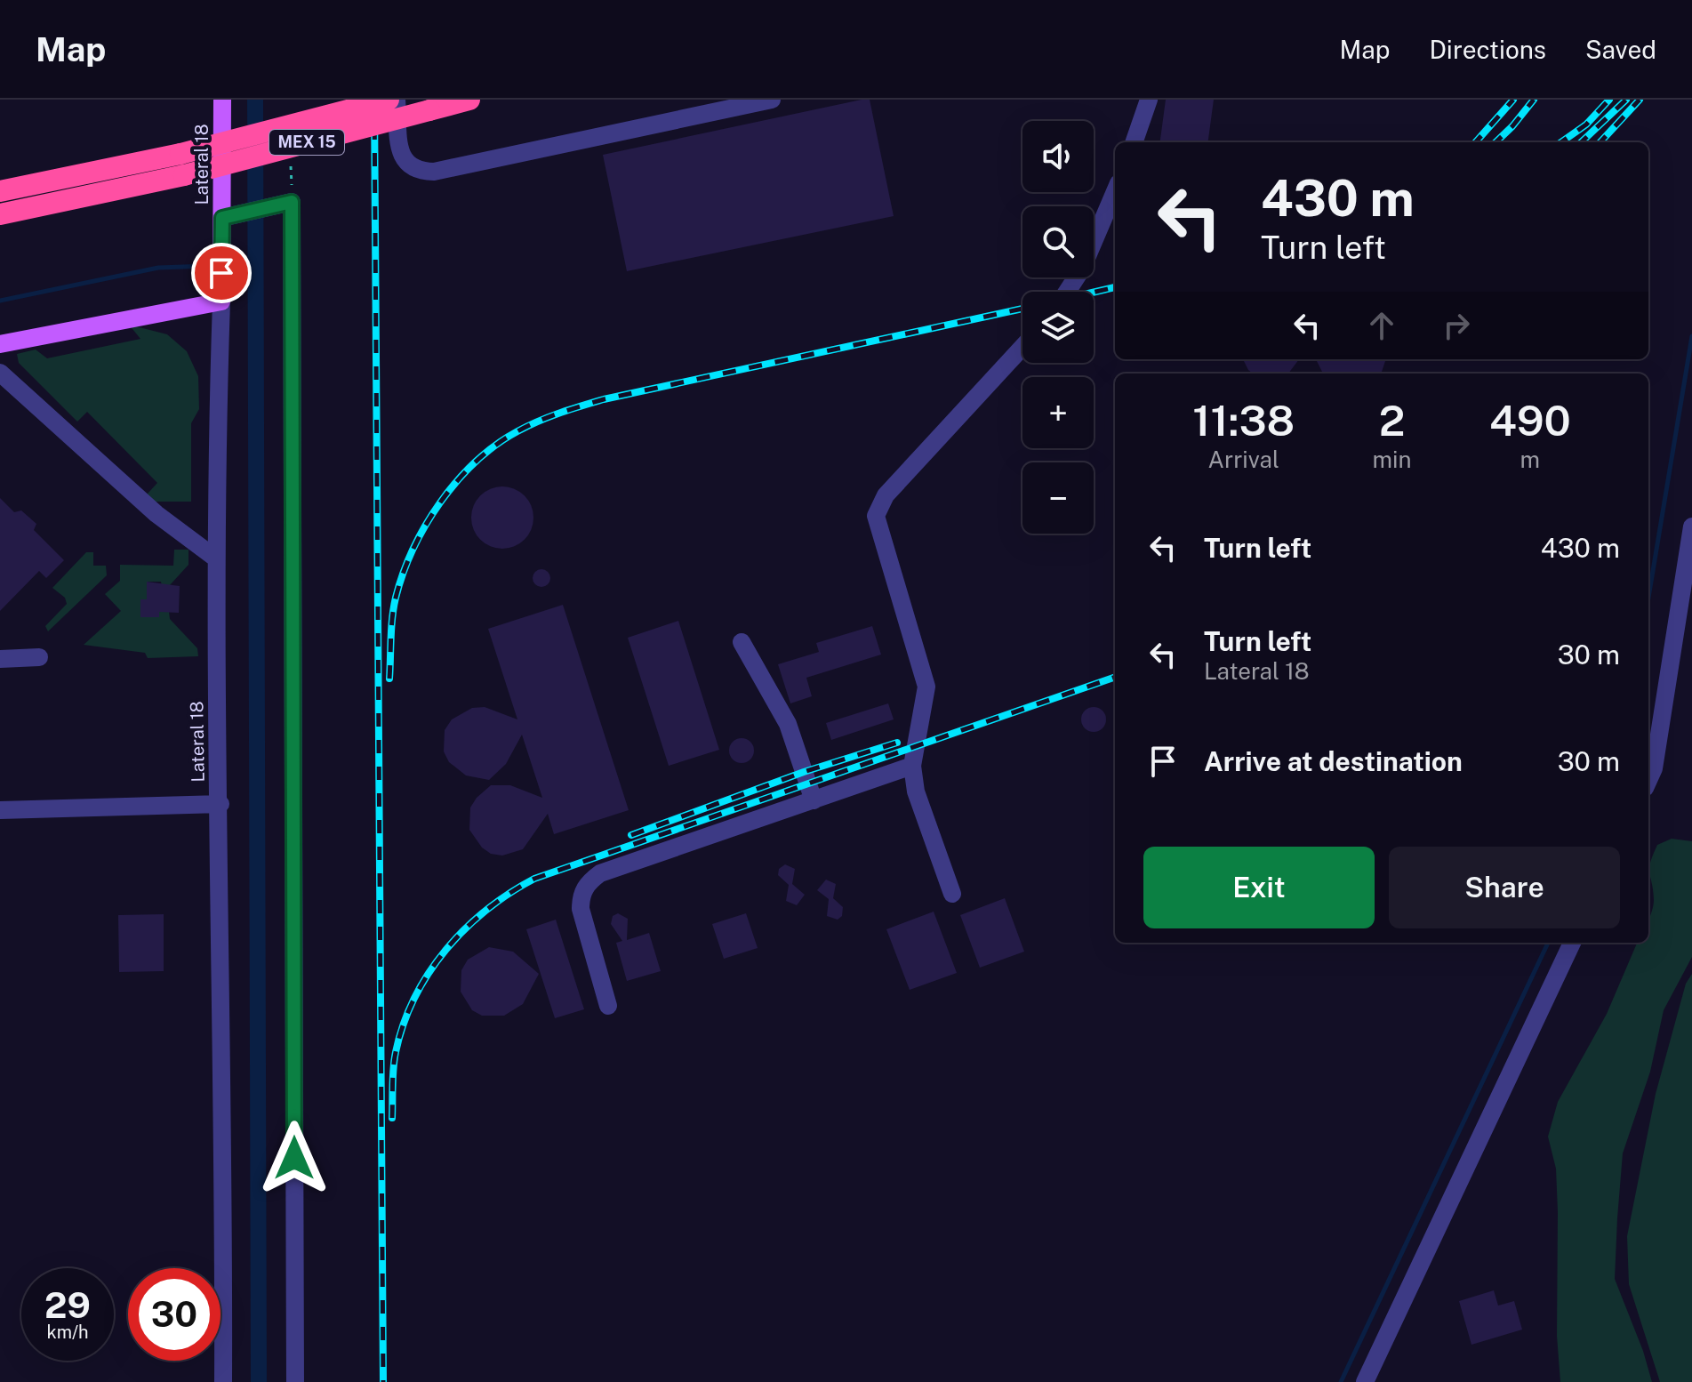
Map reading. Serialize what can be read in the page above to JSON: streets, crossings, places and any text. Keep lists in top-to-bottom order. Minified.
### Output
{"streets":{"highway":["MEX 15"],"main road":["Lateral 18"]},"page":{"header":"Map","nav":["Map","Directions","Saved"],"map_buttons":["+","−"],"turn":["430 m","Turn left"],"eta":["11:38","Arrival","2","min","490","m"],"list":[{"name":"Turn left","value":"430 m"},{"name":"Turn left","note":"Lateral 18","value":"30 m"},{"name":"Arrive at destination","value":"30 m"}],"buttons":["Exit","Share"],"speed":"29 km/h","limit":"30"}}
